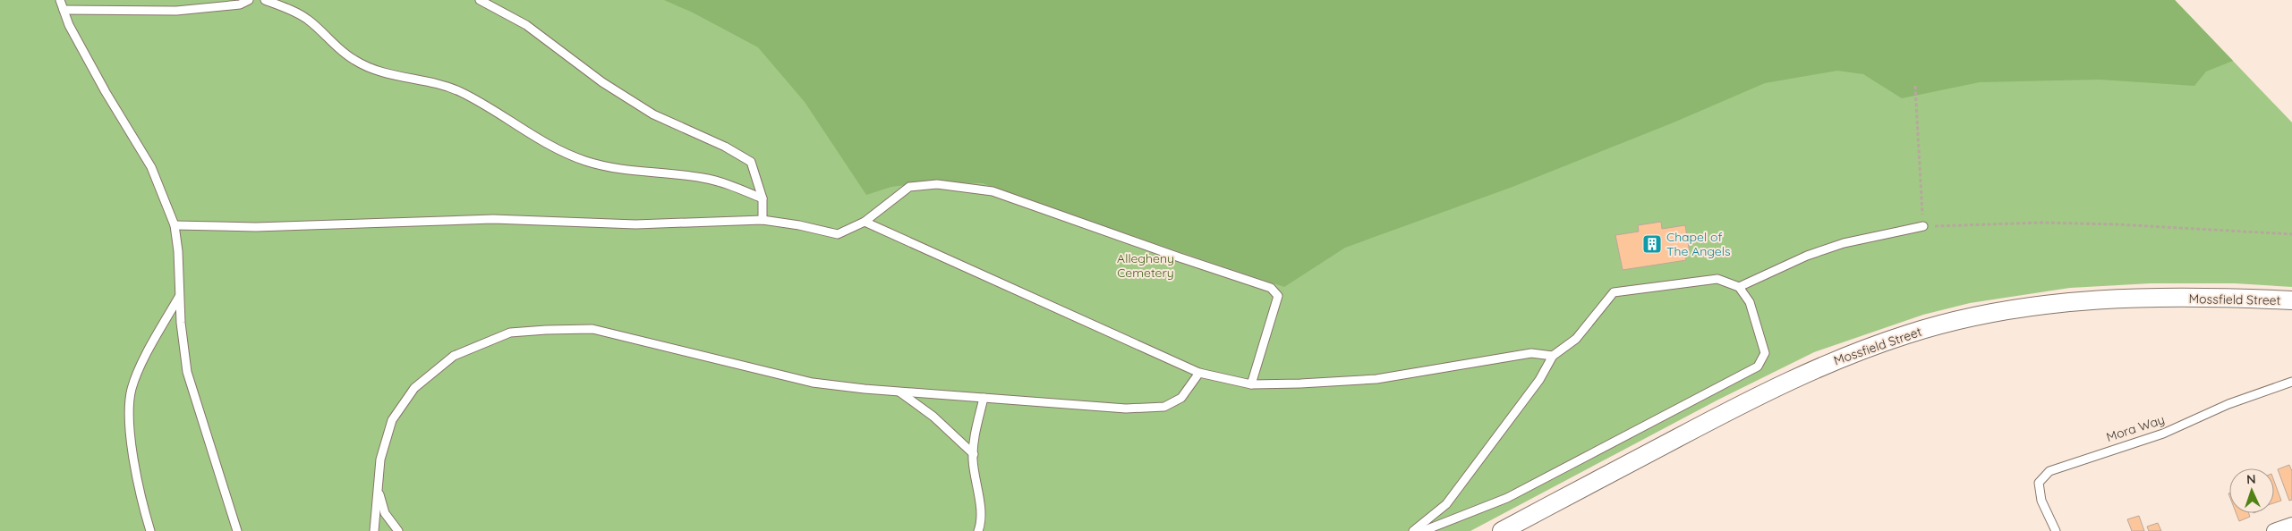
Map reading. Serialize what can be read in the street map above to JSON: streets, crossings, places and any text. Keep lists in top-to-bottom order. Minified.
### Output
{"streets":{"street":["Mossfield Street"],"lane":["Mora Way"]},"parks":["Allegheny Cemetery"],"places":{"building":["Chapel of The Angels"]},"north":"top"}
